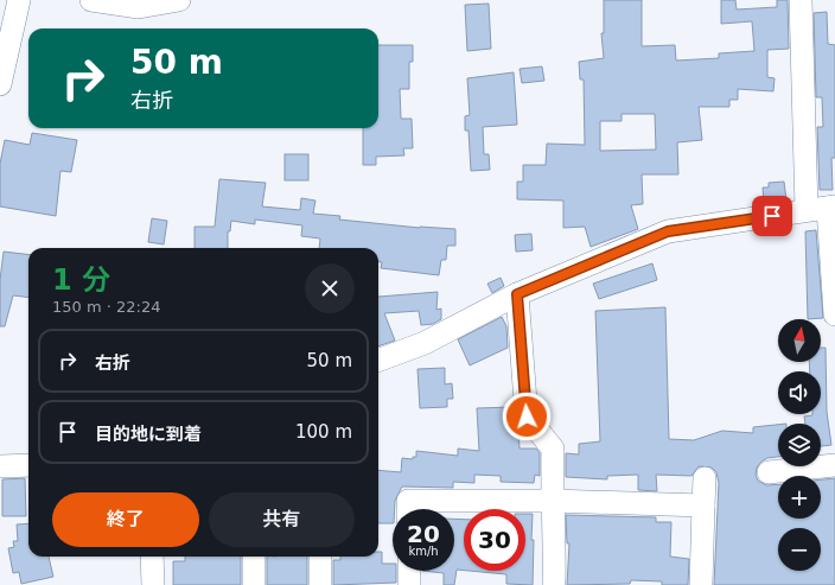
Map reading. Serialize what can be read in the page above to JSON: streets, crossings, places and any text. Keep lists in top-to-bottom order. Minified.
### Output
{"north":"top","page":{"turn":["50 m","右折"],"heading":["1 分","150 m · 22:24"],"map_buttons":["+","−"],"list":[{"name":"右折","value":"50 m"},{"name":"目的地に到着","value":"100 m"}],"buttons":["終了","共有"],"speed":"20 km/h","limit":"30"}}
